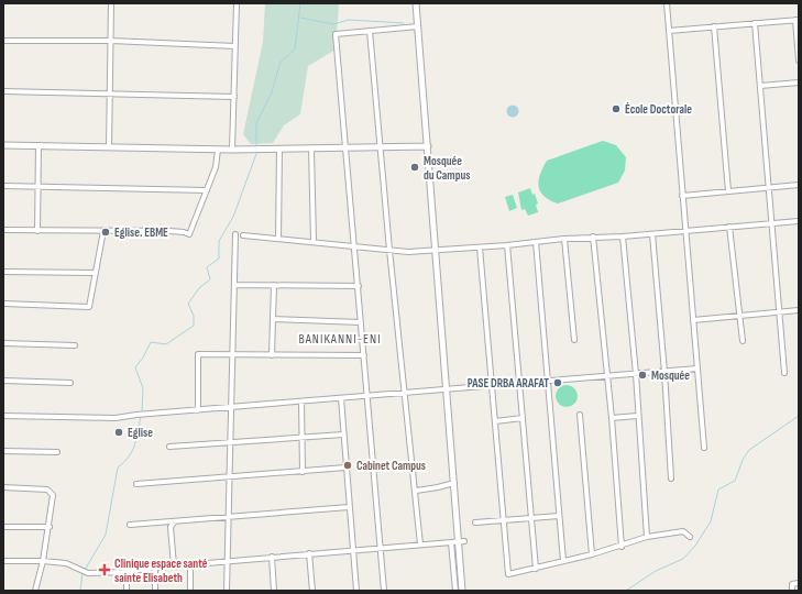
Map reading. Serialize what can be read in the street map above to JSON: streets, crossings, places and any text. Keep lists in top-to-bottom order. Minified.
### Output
{"districts":["BANIKANNI-ENI"],"places":{"other":["École Doctorale","Mosquée du Campus","Eglise. EBME","Mosquée","PASE DRBA ARAFAT","Eglise","Cabinet Campus"],"health":["Clinique espace santé sainte Elisabeth"]}}
